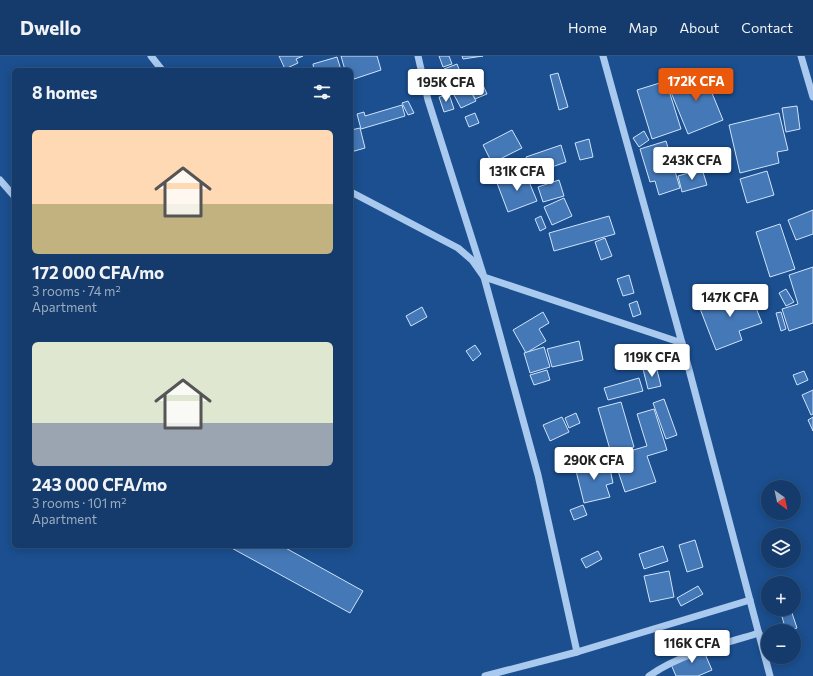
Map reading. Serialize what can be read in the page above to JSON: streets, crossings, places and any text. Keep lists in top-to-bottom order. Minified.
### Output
{"north":"bottom right","page":{"header":"Dwello","nav":["Home","Map","About","Contact"],"price":["172K CFA","195K CFA","243K CFA","131K CFA","147K CFA","119K CFA","290K CFA","116K CFA"],"heading":"8 homes","list":[{"name":"172 000 CFA/mo","note":"3 rooms · 74 m² · Apartment"},{"name":"243 000 CFA/mo","note":"3 rooms · 101 m² · Apartment"}],"map_buttons":["+","−"]}}
